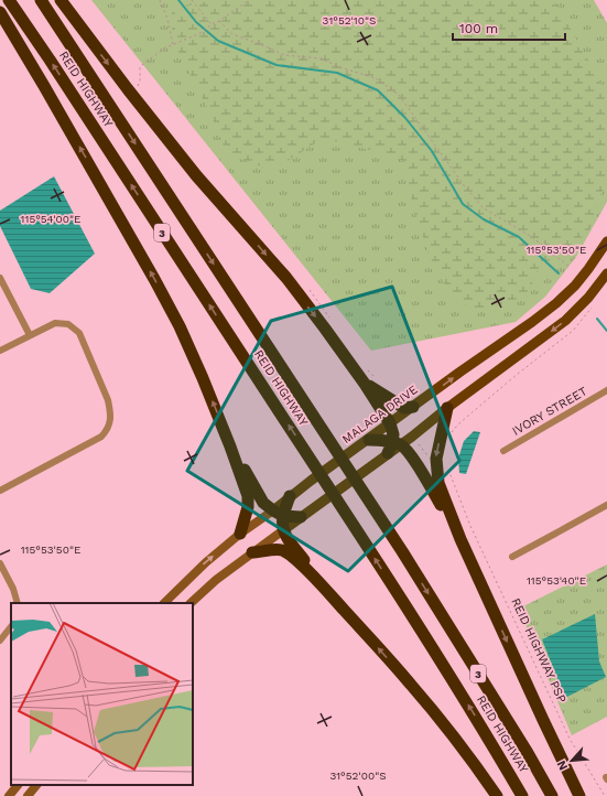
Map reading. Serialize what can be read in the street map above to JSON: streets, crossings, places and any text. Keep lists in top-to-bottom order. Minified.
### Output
{"streets":{"highway":["REID HIGHWAY","3"],"main road":["MALAGA DRIVE"],"street":["IVORY STREET"],"path":["REID HIGHWAY PSP"]},"scale_bar":"100 m","north":"bottom left","coordinates":["31°52'10\"S","115°54'00\"E","115°53'50\"E","115°53'40\"E","31°52'00\"S"]}
